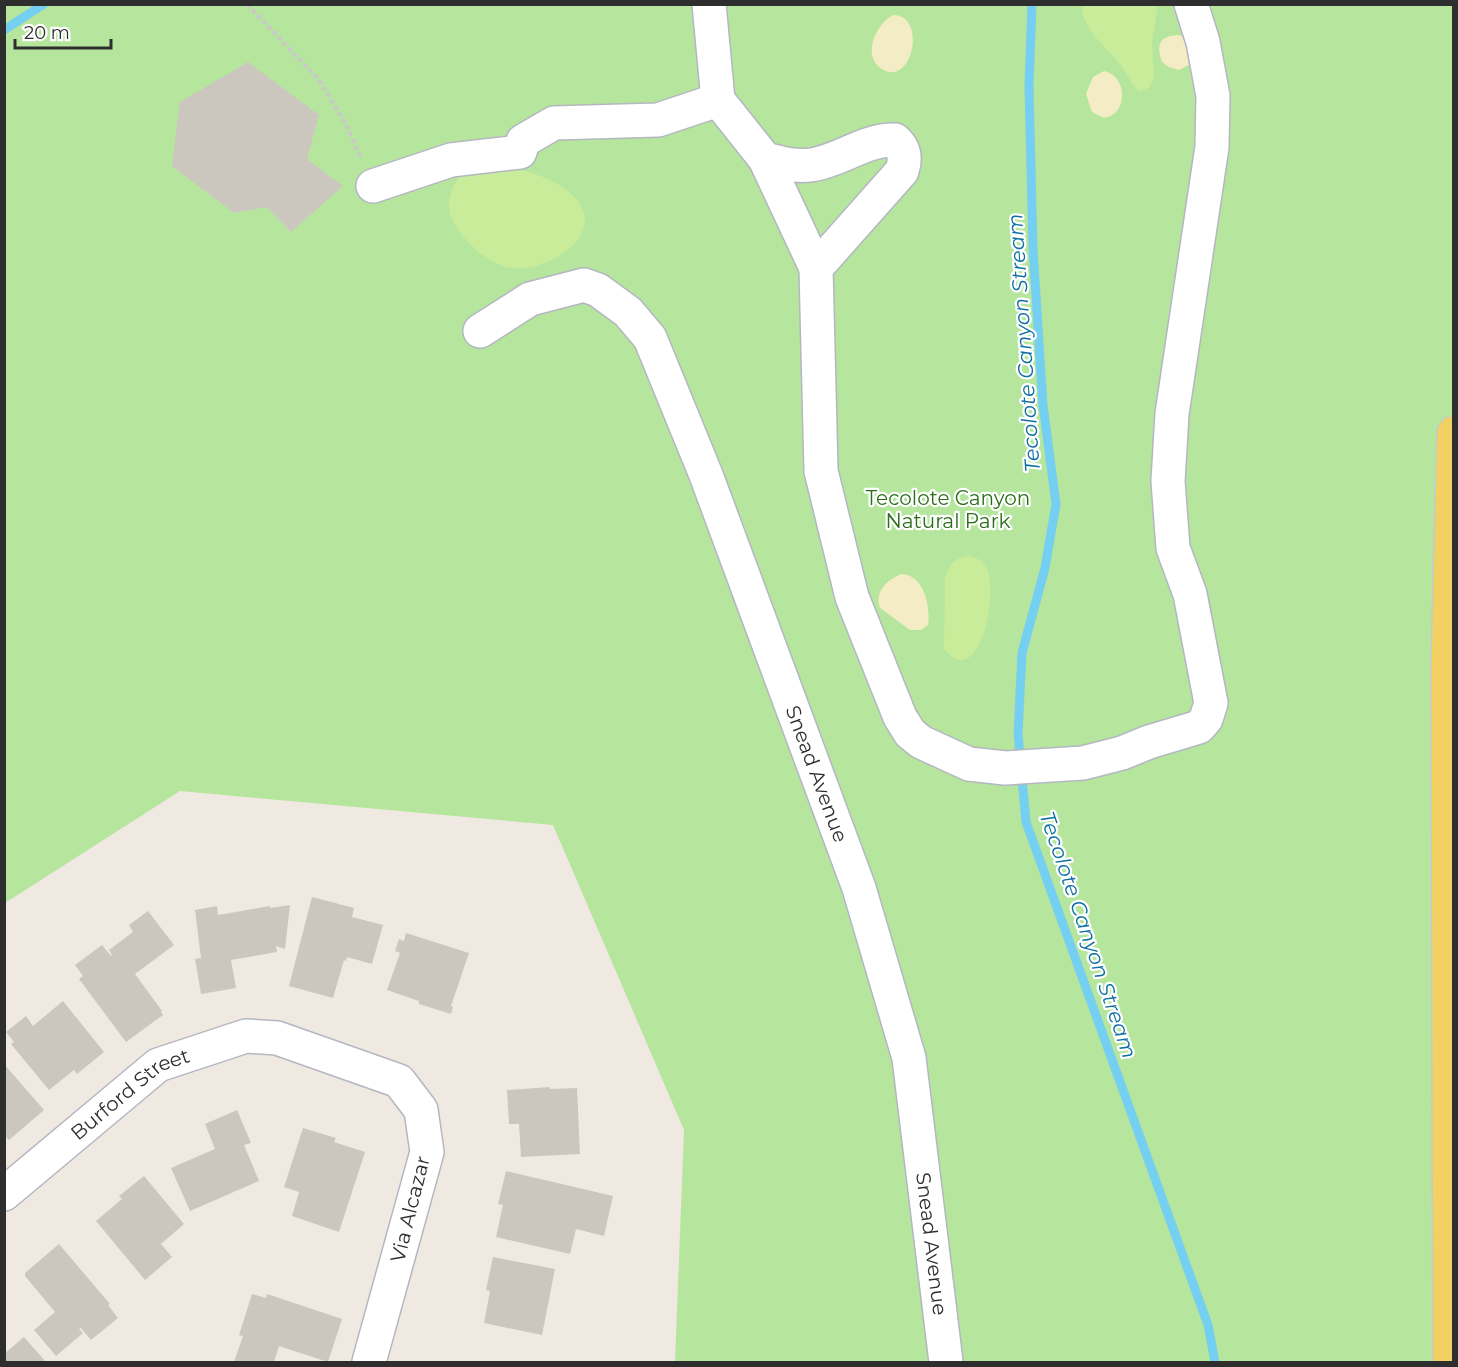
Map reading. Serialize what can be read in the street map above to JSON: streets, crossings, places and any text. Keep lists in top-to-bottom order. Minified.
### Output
{"streets":{"street":["Snead Avenue","Burford Street","Via Alcazar"]},"crossings":[["Burford Street","Via Alcazar"]],"water":["Tecolote Canyon Stream"],"parks":["Tecolote Canyon Natural Park"],"scale_bar":"20 m"}
